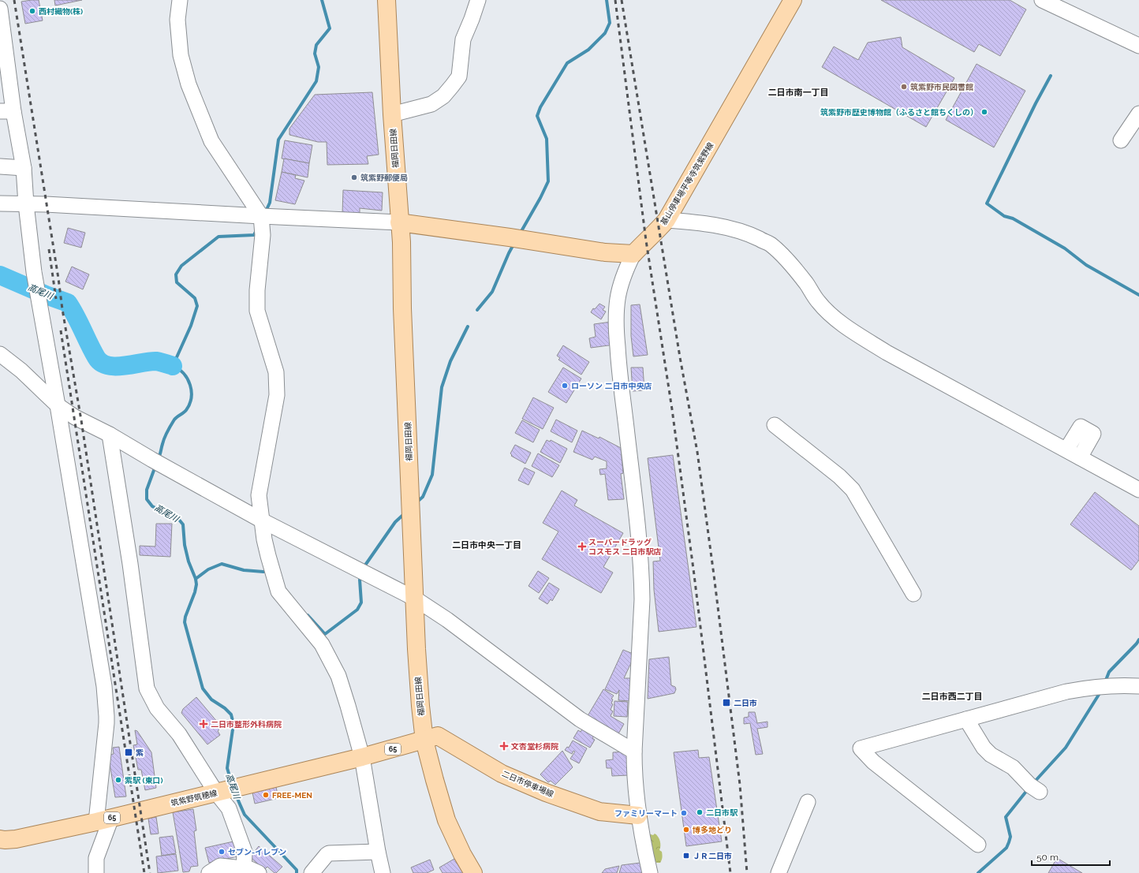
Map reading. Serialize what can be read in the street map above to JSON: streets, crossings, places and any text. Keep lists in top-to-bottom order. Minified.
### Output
{"streets":{"main road":["福岡日田線","基山停車場平等寺筑紫野線","65","二日市停車場線","筑紫野筑穂線"]},"crossings":[["福岡日田線","二日市停車場線"],["福岡日田線","筑紫野筑穂線"],["二日市停車場線","筑紫野筑穂線"]],"districts":["二日市南一丁目","二日市中央一丁目","二日市西二丁目"],"water":["高尾川"],"places":{"other":["西村織物(株)","筑紫野市民図書館","筑紫野市歴史博物館（ふるさと館ちくしの）","筑紫野郵便局","ローソン 二日市中央店","紫駅 (東口)","FREE-MEN","二日市駅","ファミリーマート","博多地どり","セブン-イレブン"],"health":["スーパードラッグ コスモス 二日市駅店","二日市整形外科病院","文杏堂杉病院"],"transit":["二日市","紫","ＪＲ二日市"]},"scale_bar":"50 m"}
